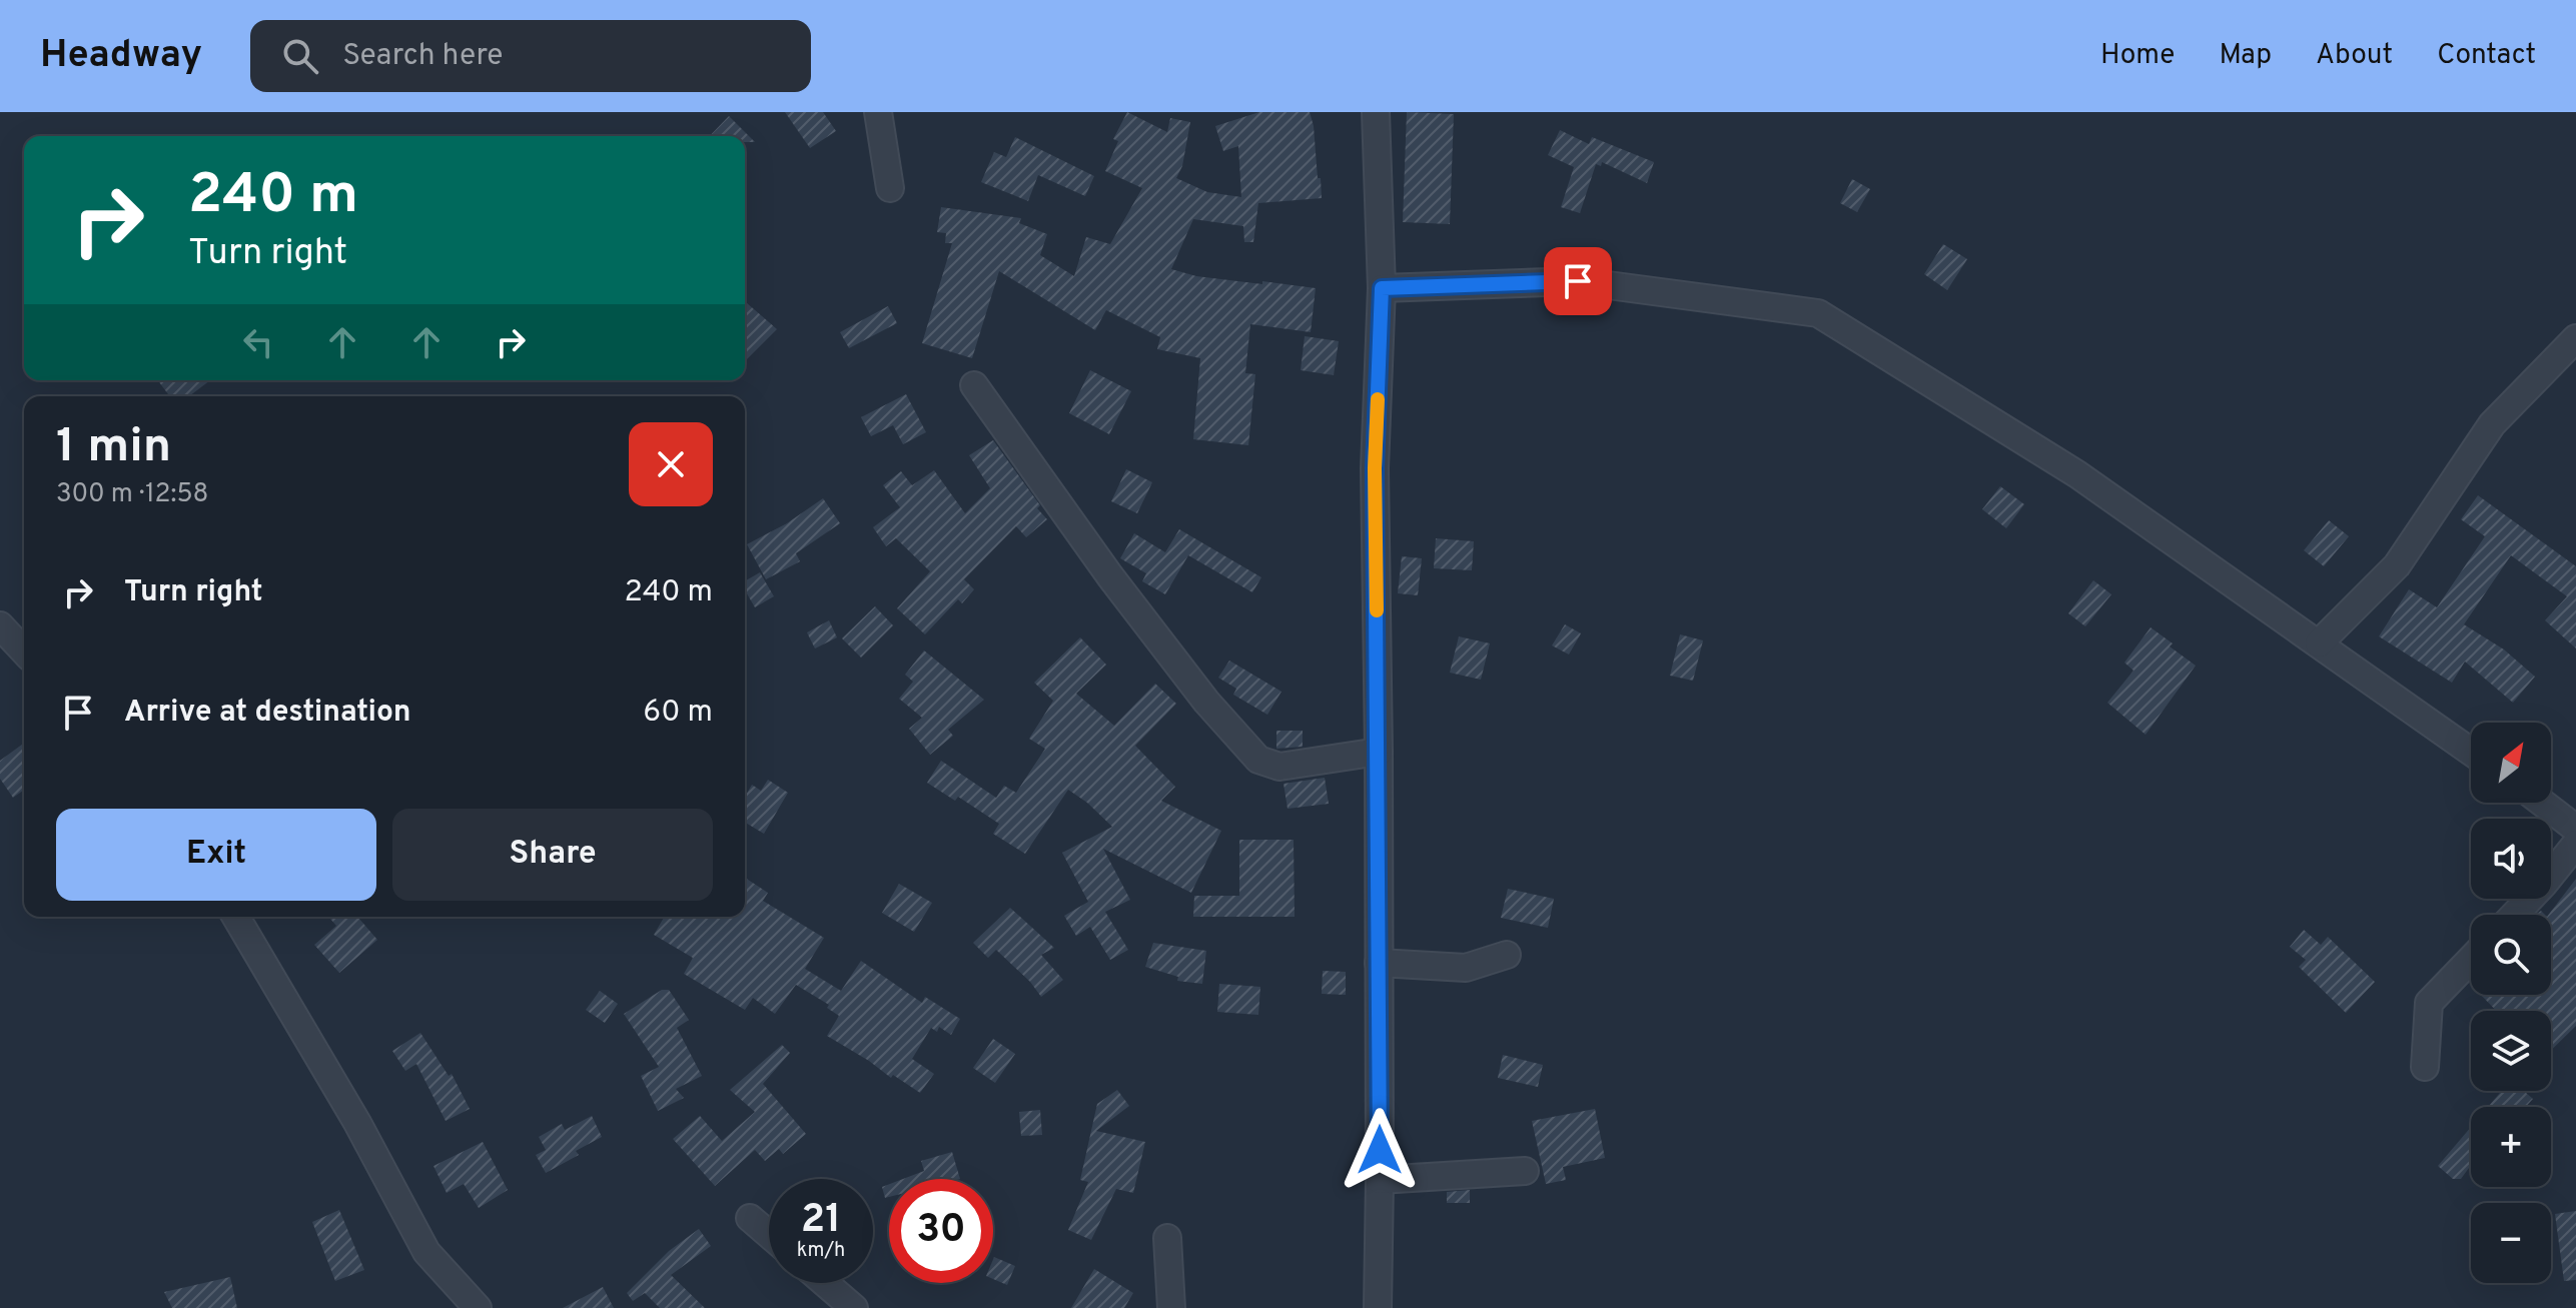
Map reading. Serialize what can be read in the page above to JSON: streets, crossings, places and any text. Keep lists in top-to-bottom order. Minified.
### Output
{"north":"top right","page":{"header":"Headway","search":"Search here","nav":["Home","Map","About","Contact"],"turn":["240 m","Turn right"],"heading":["1 min","300 m · 12:58"],"list":[{"name":"Turn right","value":"240 m"},{"name":"Arrive at destination","value":"60 m"}],"map_buttons":["+","−"],"buttons":["Exit","Share"],"speed":"21 km/h","limit":"30"}}
